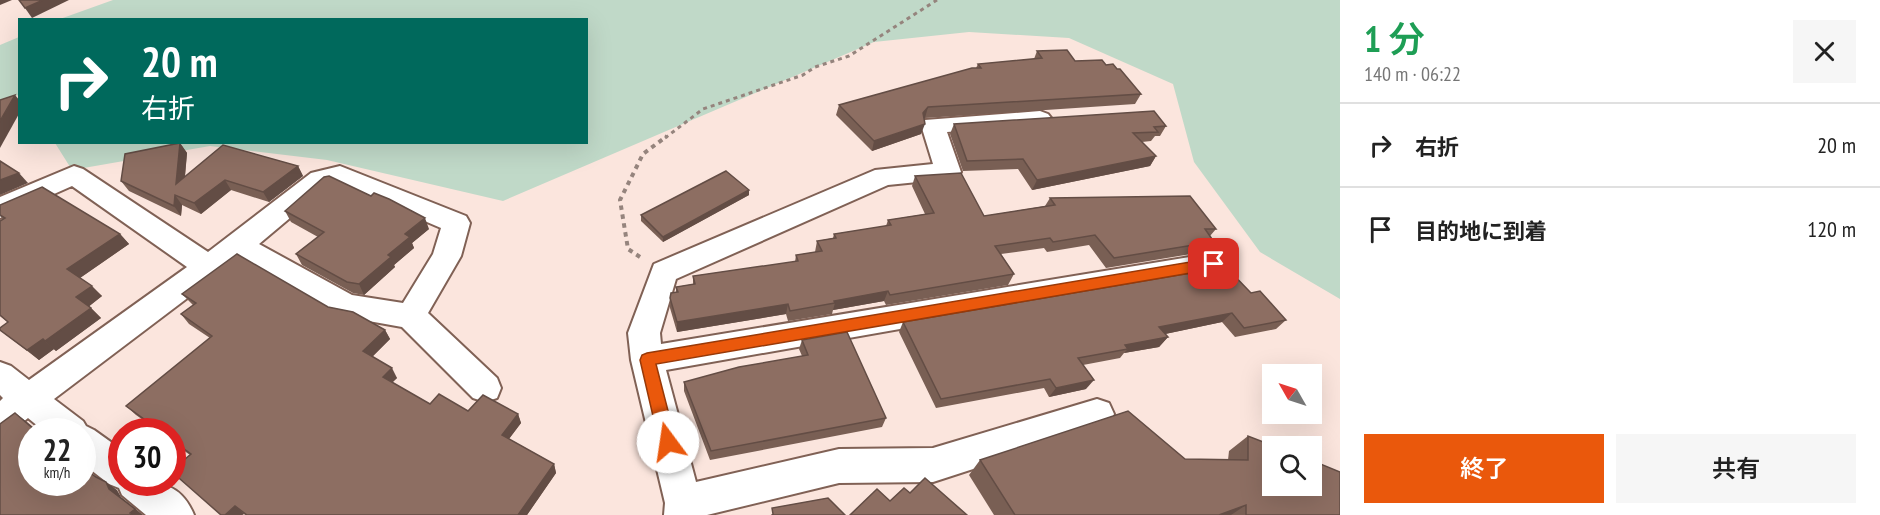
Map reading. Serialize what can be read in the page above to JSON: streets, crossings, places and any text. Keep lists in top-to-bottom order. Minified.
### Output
{"north":"top left","page":{"heading":["1 分","140 m · 06:22"],"turn":["20 m","右折"],"list":[{"name":"右折","value":"20 m"},{"name":"目的地に到着","value":"120 m"}],"speed":"22 km/h","limit":"30","buttons":["終了","共有"]}}
